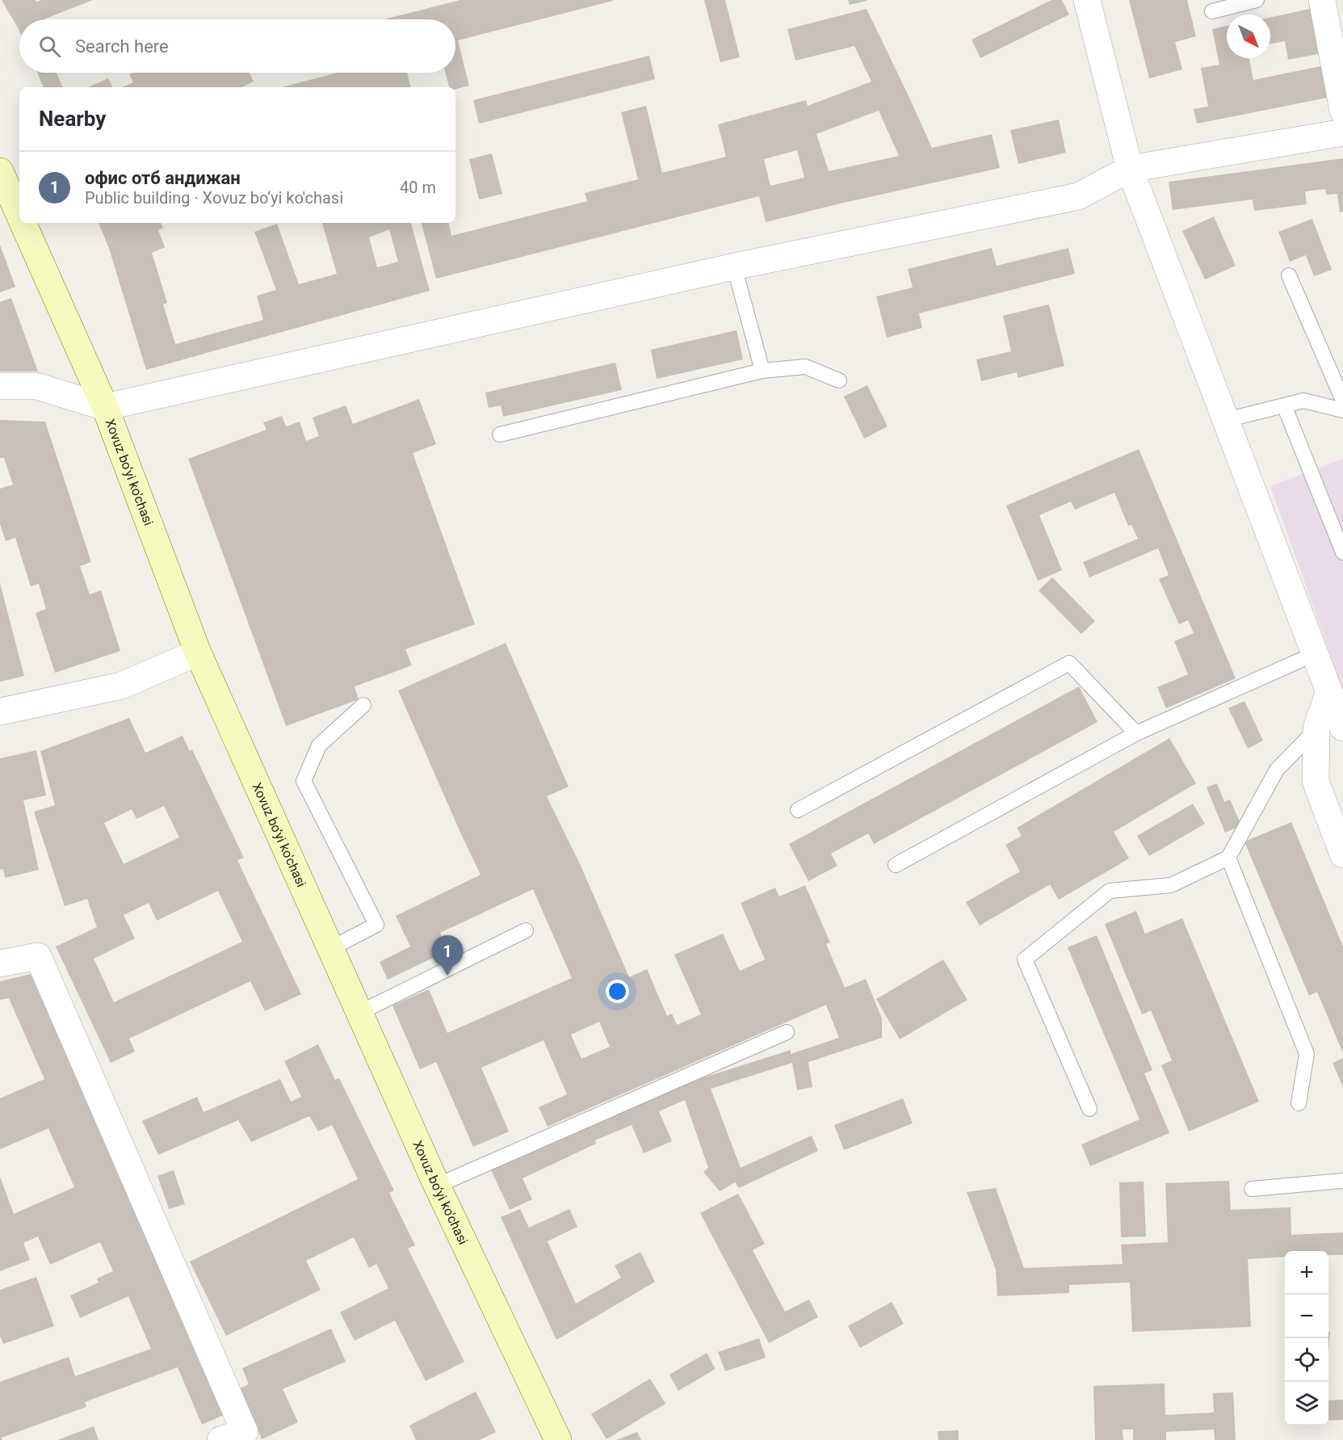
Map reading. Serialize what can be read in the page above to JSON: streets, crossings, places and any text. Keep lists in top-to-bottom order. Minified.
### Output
{"streets":{"main road":["Xovuz bo‘yi ko'chasi"]},"north":"bottom right","page":{"search":"Search here","heading":"Nearby","list":[{"mark":"1","name":"офис отб андижан","note":"Public building · Xovuz bo‘yi ko'chasi","value":"40 m"}],"pins":"1","map_buttons":["+","−"]}}
